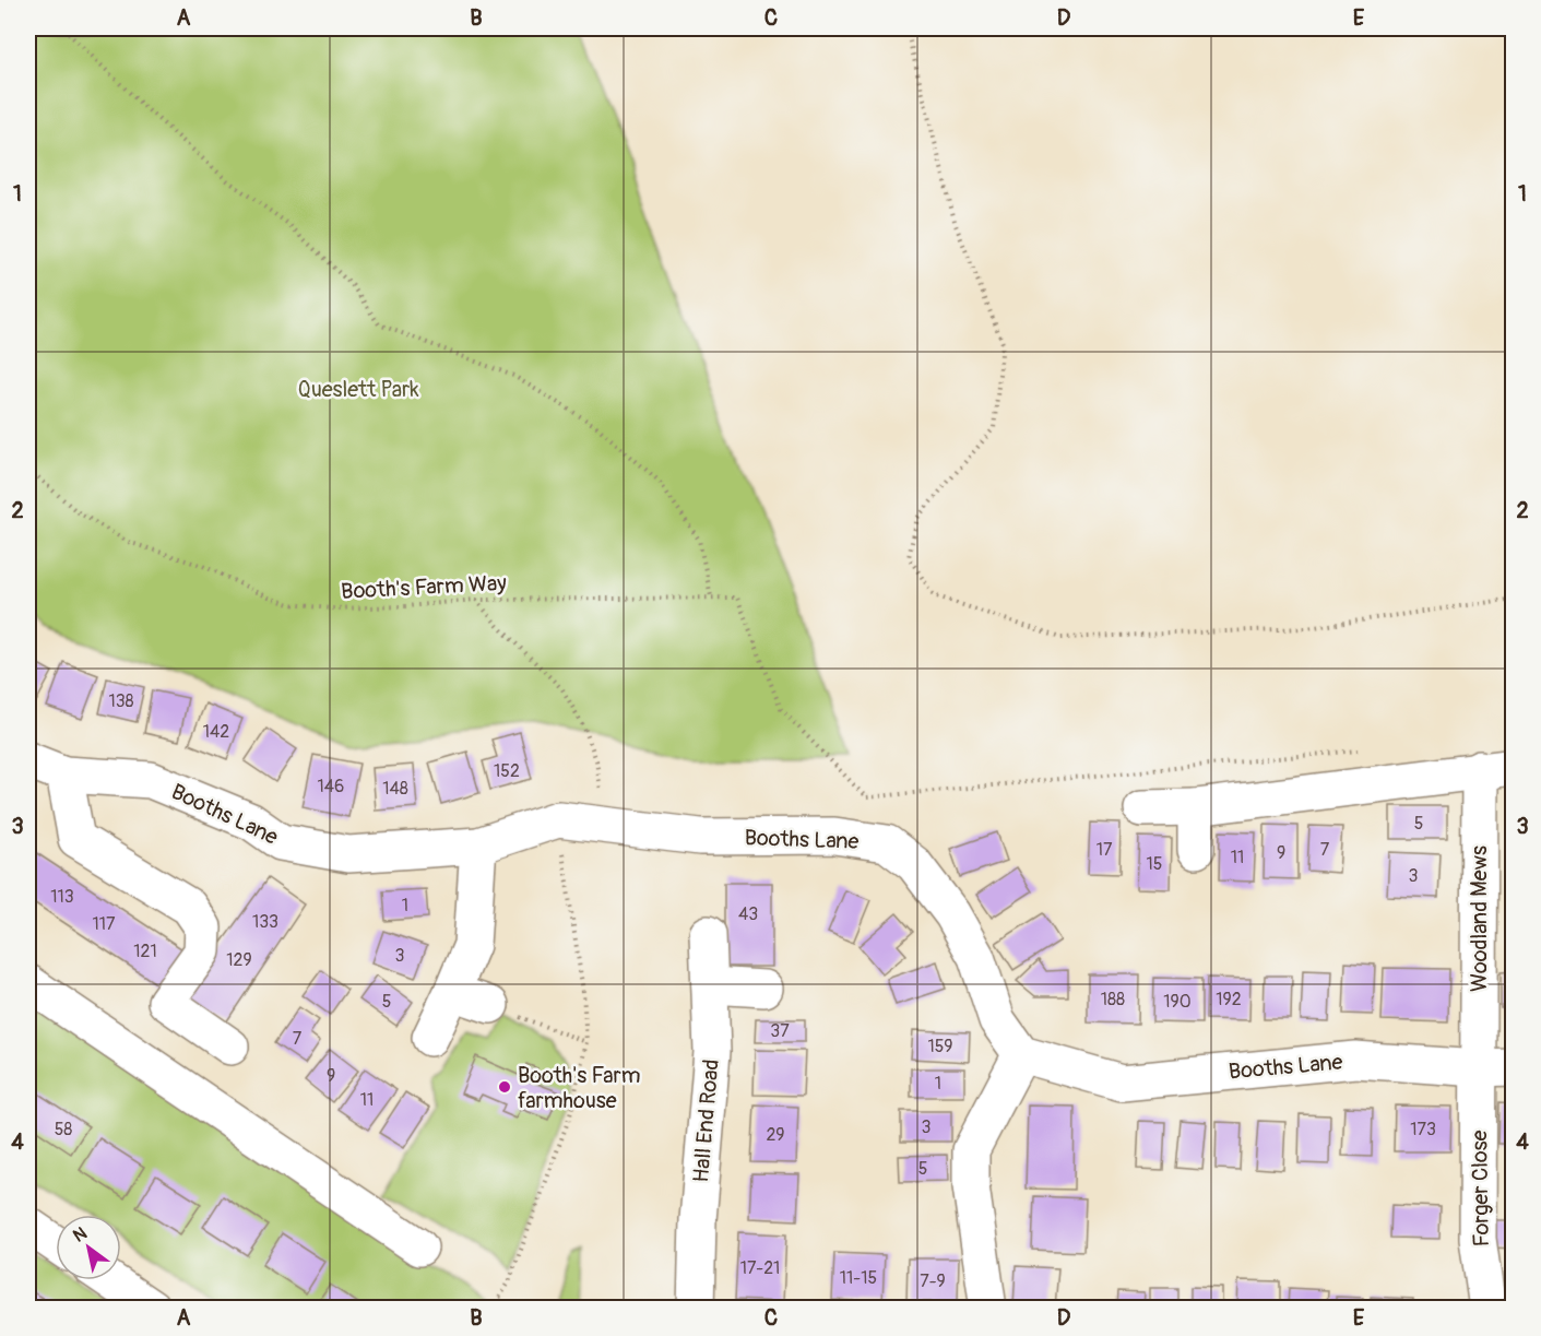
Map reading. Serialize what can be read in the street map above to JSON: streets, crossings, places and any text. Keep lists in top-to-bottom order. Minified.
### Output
{"streets":{"street":["Booths Lane","Woodland Mews","Hall End Road","Forger Close"],"path":["Booth's Farm Way"]},"crossings":[["Booths Lane","Woodland Mews"],["Booths Lane","Forger Close"],["Woodland Mews","Forger Close"]],"parks":["Queslett Park"],"places":["Booth's Farm farmhouse"],"house_numbers":["138","142","152","146","148","5","17","7","9","11","15","3","113","1","43","133","117","121","3","129","188","192","5","190","37","7","159","9","1","11","3","58","173","29","5","17-21","11-15","7-9"],"north":"top left","grid":{"columns":["A","B","C","D","E"],"rows":["1","2","3","4"]}}
